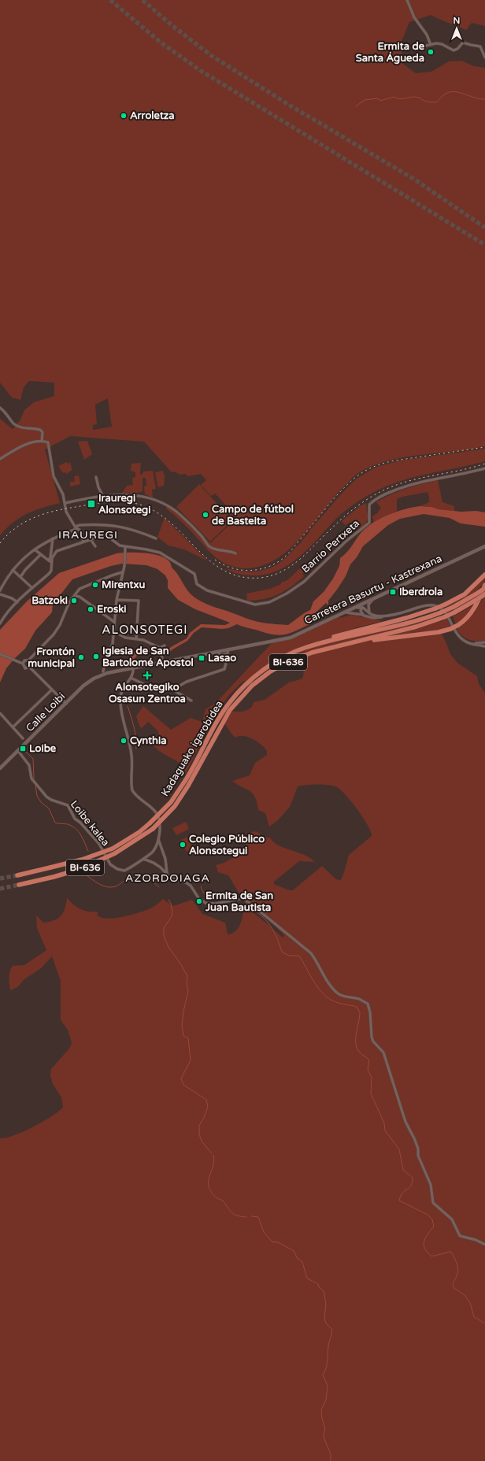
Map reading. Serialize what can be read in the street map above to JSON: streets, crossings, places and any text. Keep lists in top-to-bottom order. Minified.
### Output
{"streets":{"highway":["BI-636","Kadaguako igarobidea"],"street":["Barrio Pertxeta","Carretera Basurtu - Kastrexana","Calle Loibi","Loibe kalea"]},"crossings":[["Carretera Basurtu - Kastrexana","Calle Loibi"],["Calle Loibi","Loibe kalea"]],"districts":["IRAUREGI","ALONSOTEGI","AZORDOIAGA"],"places":{"other":["Ermita de Santa Águeda","Arroletza","Campo de fútbol de Basteita","Mirentxu","Batzoki","Eroski","Iglesia de San Bartolomé Apostol","Frontón municipal","Cynthia","Colegio Público Alonsotegui","Ermita de San Juan Bautista"],"transit":["Irauregi Alonsotegi","Iberdrola","Lasao","Loibe"],"health":["Alonsotegiko Osasun Zentroa"]},"north":"top"}
